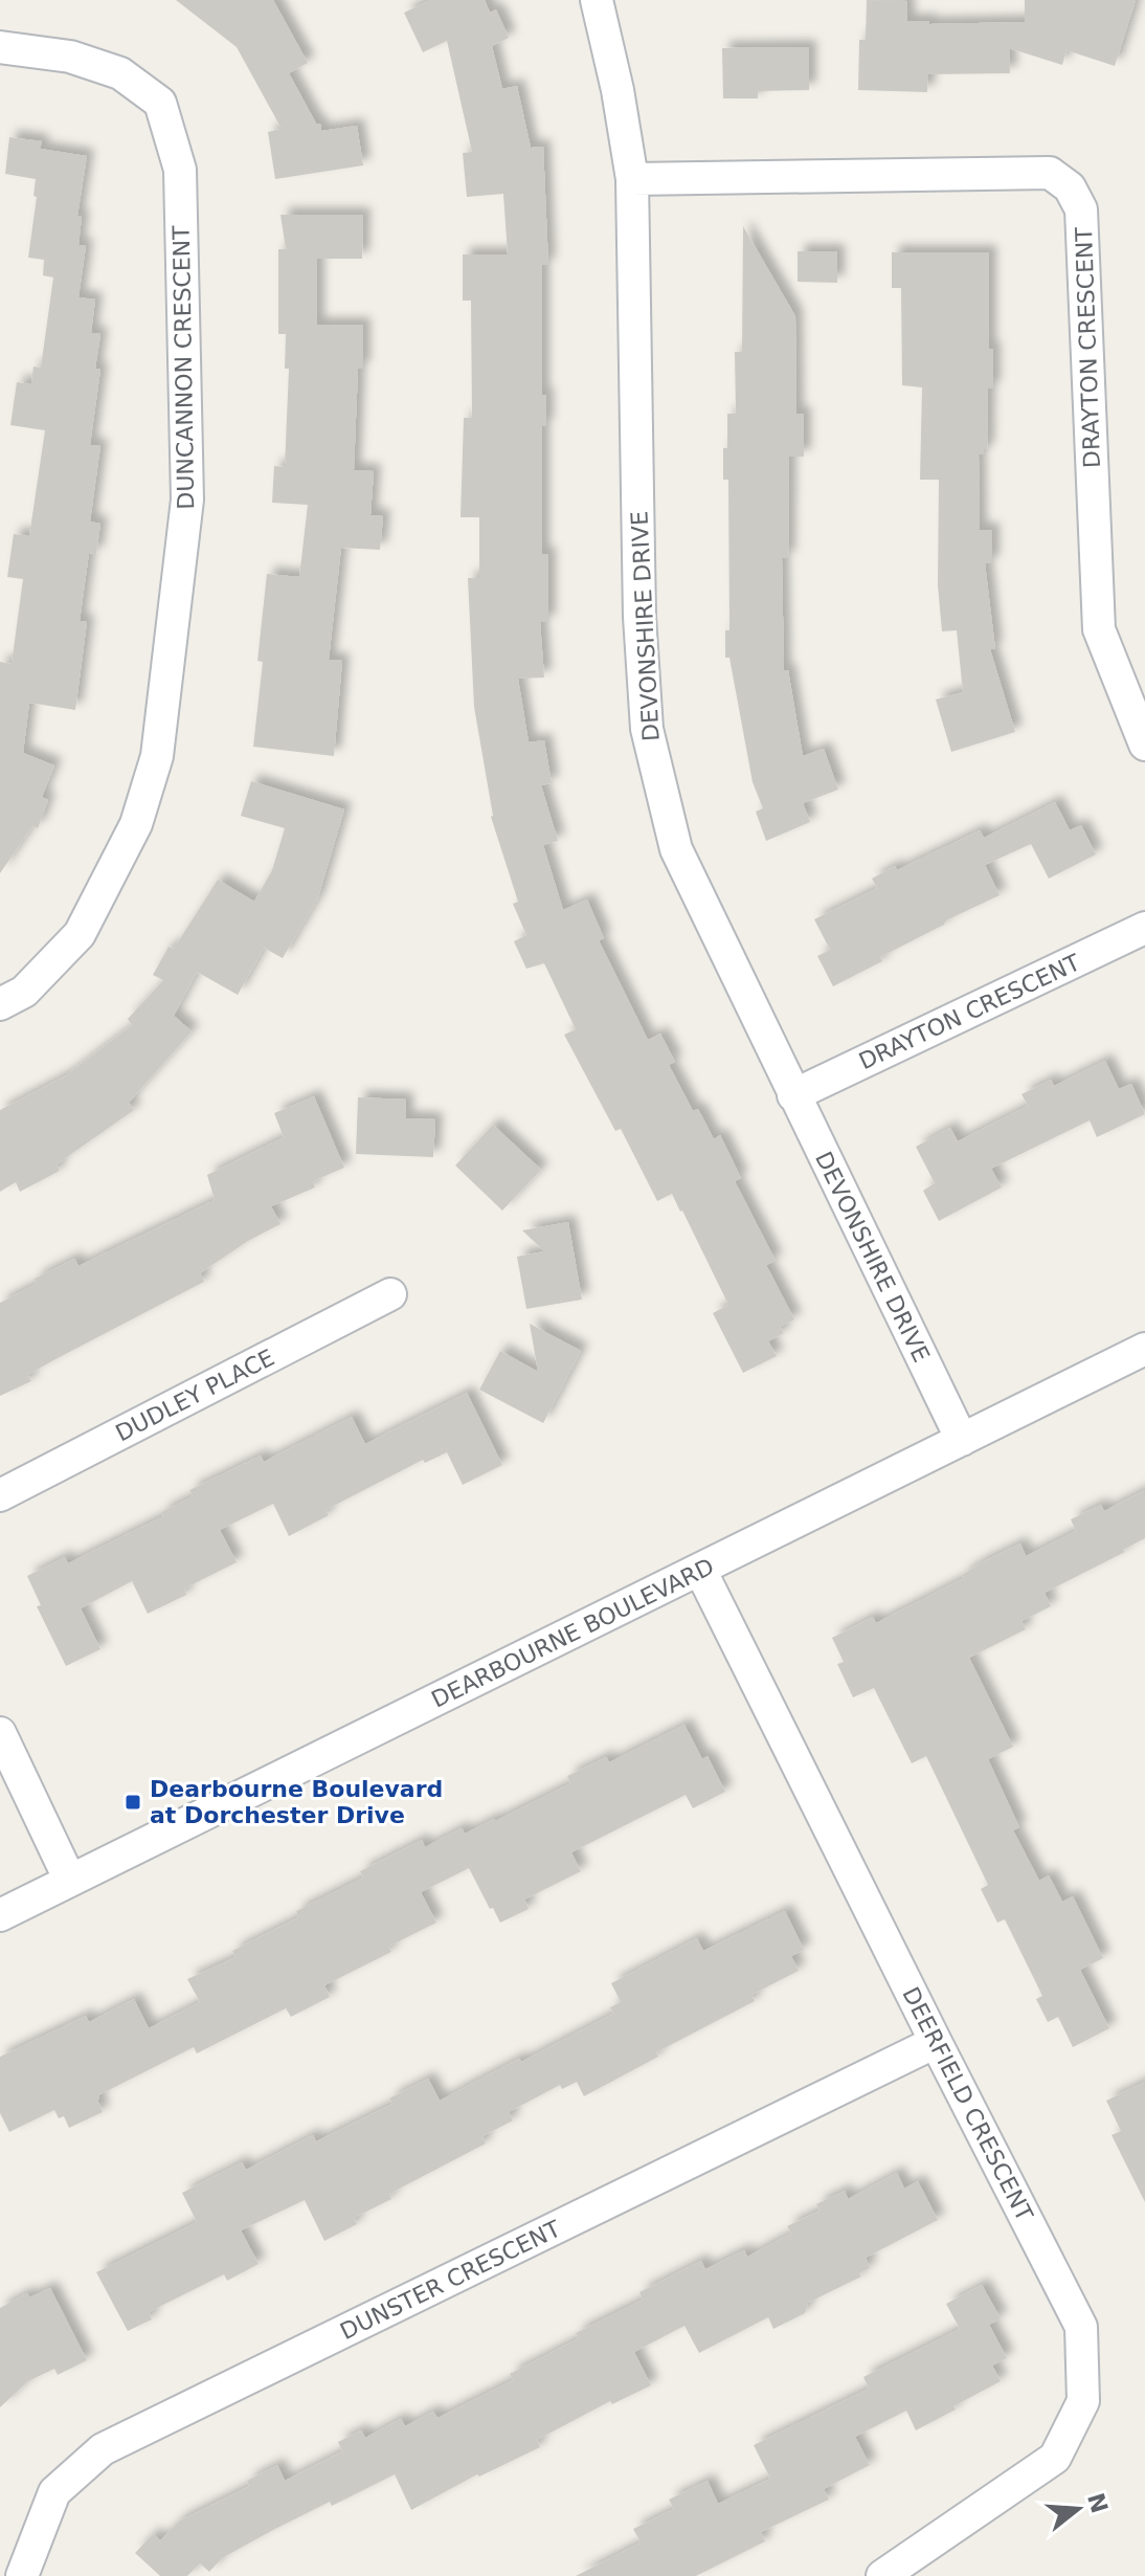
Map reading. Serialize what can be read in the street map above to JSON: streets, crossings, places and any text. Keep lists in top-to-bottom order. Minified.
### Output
{"streets":{"street":["DRAYTON CRESCENT","DUNCANNON CRESCENT","DEVONSHIRE DRIVE","DUDLEY PLACE","DEARBOURNE BOULEVARD","DEERFIELD CRESCENT","DUNSTER CRESCENT"]},"crossings":[["DRAYTON CRESCENT","DEVONSHIRE DRIVE"],["DEVONSHIRE DRIVE","DEARBOURNE BOULEVARD"],["DEARBOURNE BOULEVARD","DEERFIELD CRESCENT"],["DEERFIELD CRESCENT","DUNSTER CRESCENT"]],"places":{"transit":["Dearbourne Boulevard at Dorchester Drive"]},"north":"right"}
